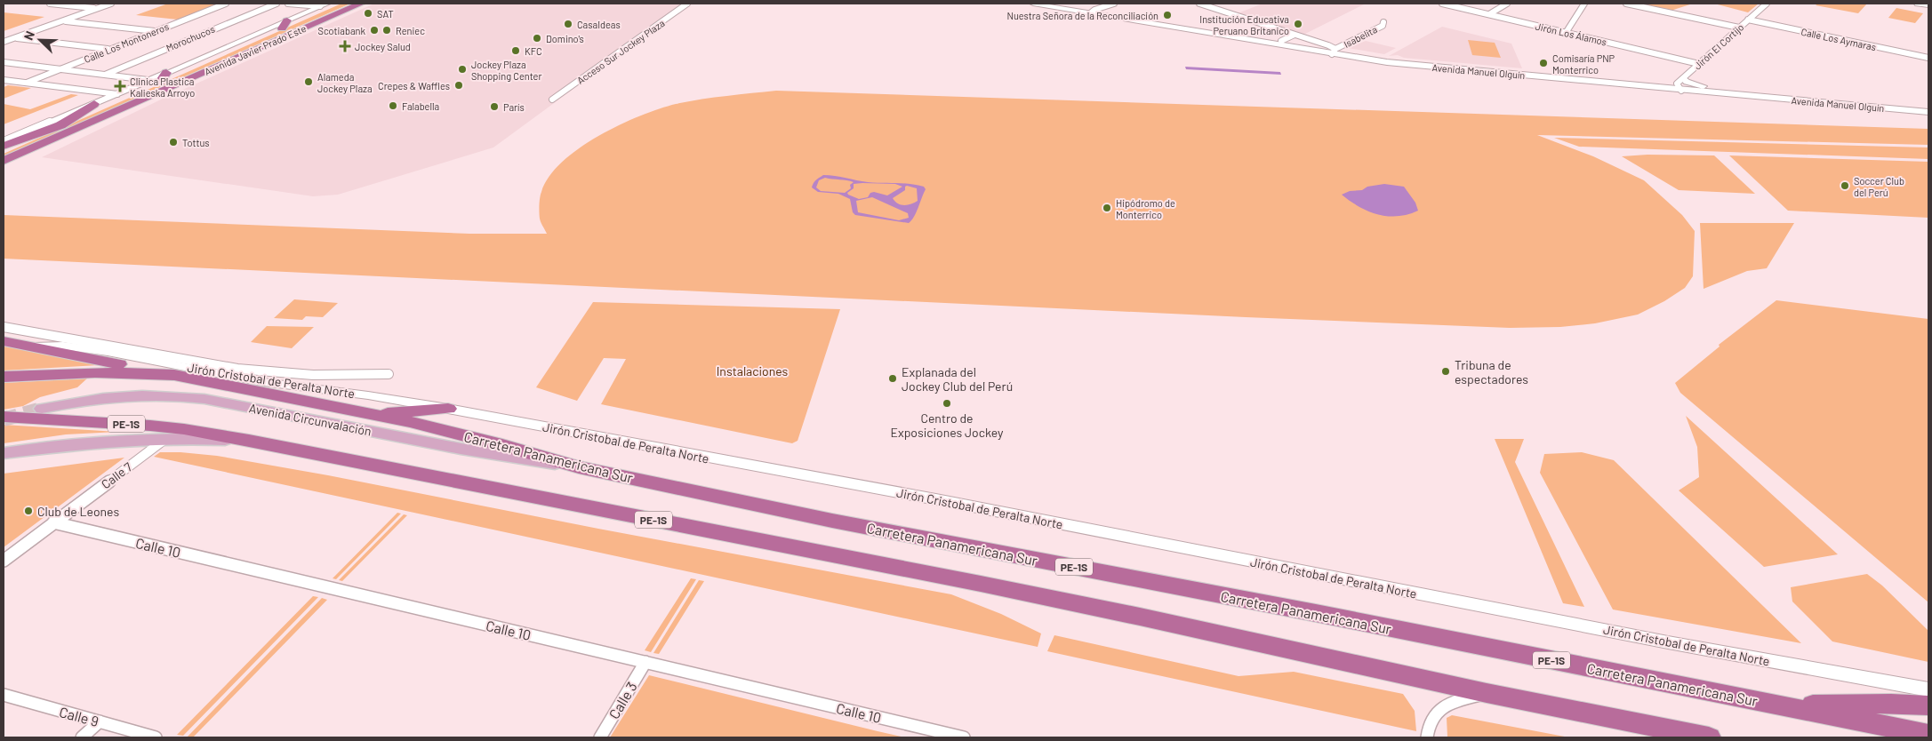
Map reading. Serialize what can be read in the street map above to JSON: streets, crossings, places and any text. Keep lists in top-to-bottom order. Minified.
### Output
{"streets":{"highway":["Avenida Javier Prado Este","PE-1S","Carretera Panamericana Sur"],"main road":["Avenida Circunvalación"],"street":["Jirón Los Álamos","Isabelita","Morochucos","Calle Los Aymaras","Calle Los Montoneros","Jirón El Cortijo","Acceso Sur Jockey Plaza","Avenida Manuel Olguín","Jirón Cristobal de Peralta Norte","Calle 7","Calle 10","Calle 3","Calle 9"]},"crossings":[["Jirón Los Álamos","Jirón El Cortijo"],["Isabelita","Avenida Manuel Olguín"],["Calle Los Aymaras","Jirón El Cortijo"],["Jirón El Cortijo","Avenida Manuel Olguín"],["Avenida Circunvalación","Carretera Panamericana Sur"],["Calle 7","Calle 10"],["Calle 10","Calle 3"]],"parks":["Instalaciones"],"places":{"other":["SAT","Nuestra Señora de la Reconciliación","CasaIdeas","Institución Educativa Peruano Britanico","Scotiabank","Reniec","Domino's","KFC","Comisaría PNP Monterrico","Jockey Plaza Shopping Center","Alameda Jockey Plaza","Crepes & Waffles","Falabella","París","Tottus","Soccer Club del Perú","Hipódromo de Monterrico","Tribuna de espectadores","Explanada del Jockey Club del Perú","Centro de Exposiciones Jockey","Club de Leones"],"health":["Jockey Salud","Clinica Plastica Kalieska Arroyo"]},"north":"top left"}
